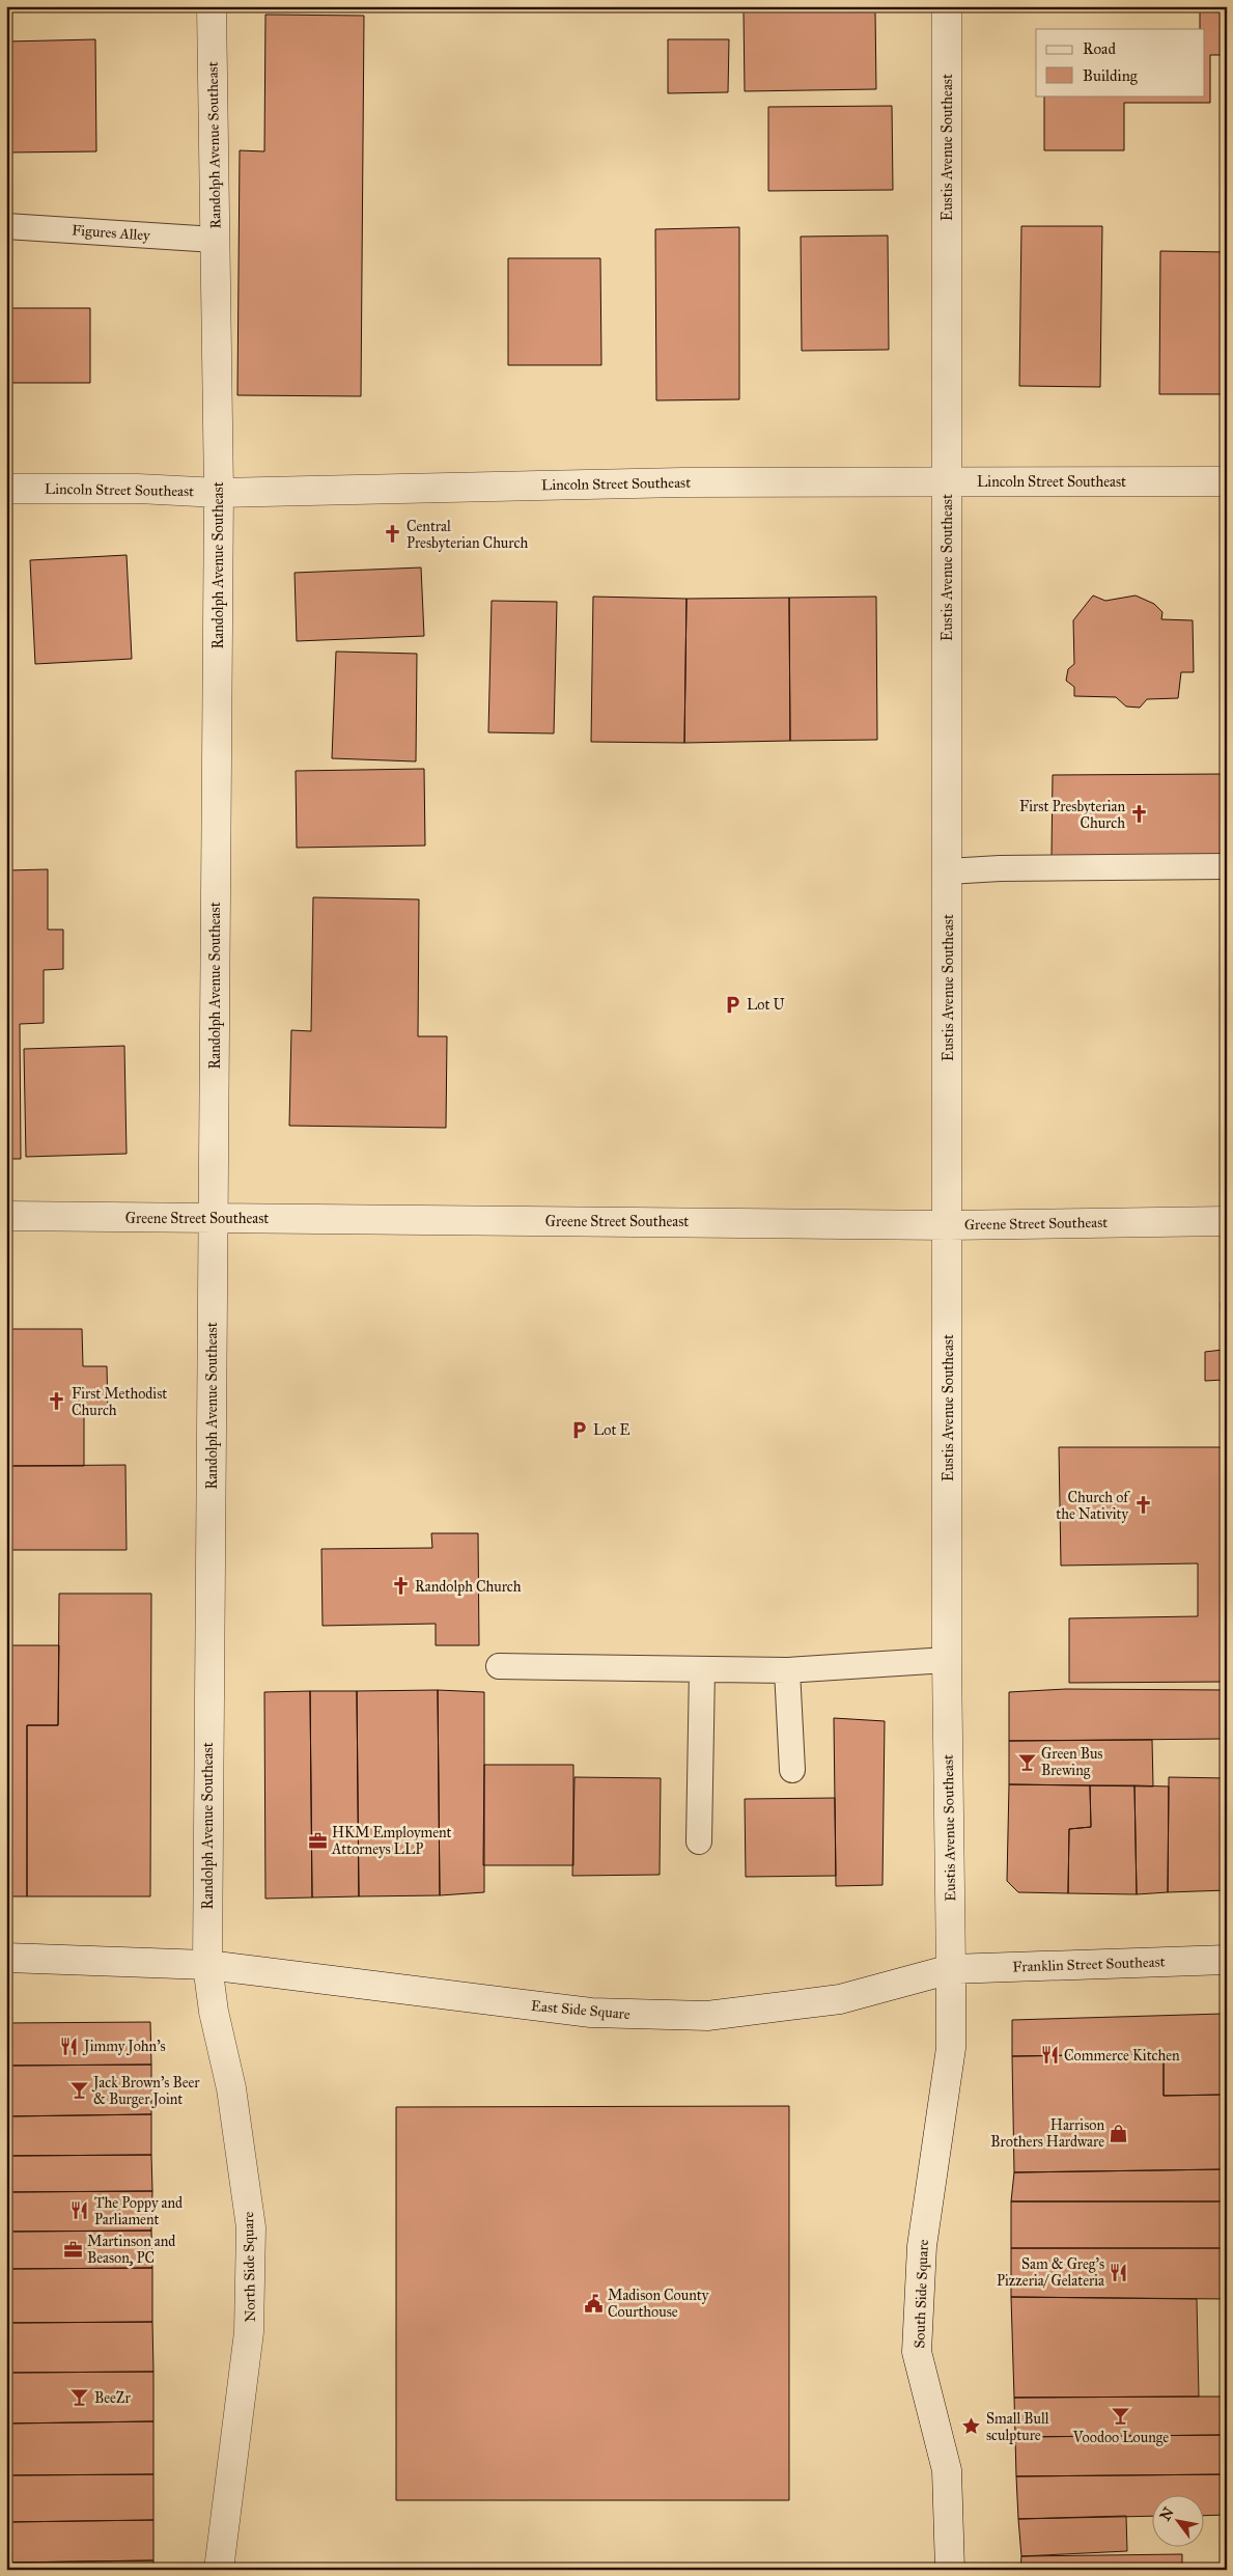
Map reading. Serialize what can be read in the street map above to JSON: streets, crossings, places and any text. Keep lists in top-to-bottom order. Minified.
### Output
{"streets":{"street":["Randolph Avenue Southeast","Eustis Avenue Southeast","Lincoln Street Southeast","Greene Street Southeast","Franklin Street Southeast","East Side Square","North Side Square","South Side Square"],"lane":["Figures Alley"]},"crossings":[["Randolph Avenue Southeast","Figures Alley"],["Randolph Avenue Southeast","Lincoln Street Southeast"],["Randolph Avenue Southeast","Greene Street Southeast"],["Randolph Avenue Southeast","East Side Square"],["Randolph Avenue Southeast","North Side Square"],["Eustis Avenue Southeast","Lincoln Street Southeast"],["Eustis Avenue Southeast","Greene Street Southeast"],["Eustis Avenue Southeast","Franklin Street Southeast"],["Eustis Avenue Southeast","East Side Square"],["Eustis Avenue Southeast","South Side Square"],["Franklin Street Southeast","East Side Square"],["East Side Square","North Side Square"]],"places":{"church":["Central Presbyterian Church","First Presbyterian Church","First Methodist Church","Church of the Nativity","Randolph Church"],"parking":["Lot U","Lot E"],"bar":["Green Bus Brewing","Jack Brown's Beer & Burger Joint","BeeZr","Voodoo Lounge"],"office":["HKM Employment Attorneys LLP","Martinson and Beason, PC"],"restaurant":["Jimmy John's","Commerce Kitchen","The Poppy and Parliament","Sam & Greg's Pizzeria/ Gelateria"],"shop":["Harrison Brothers Hardware"],"public building":["Madison County Courthouse"],"place":["Small Bull sculpture"]},"legend":["Road","Building"],"north":"top left"}
